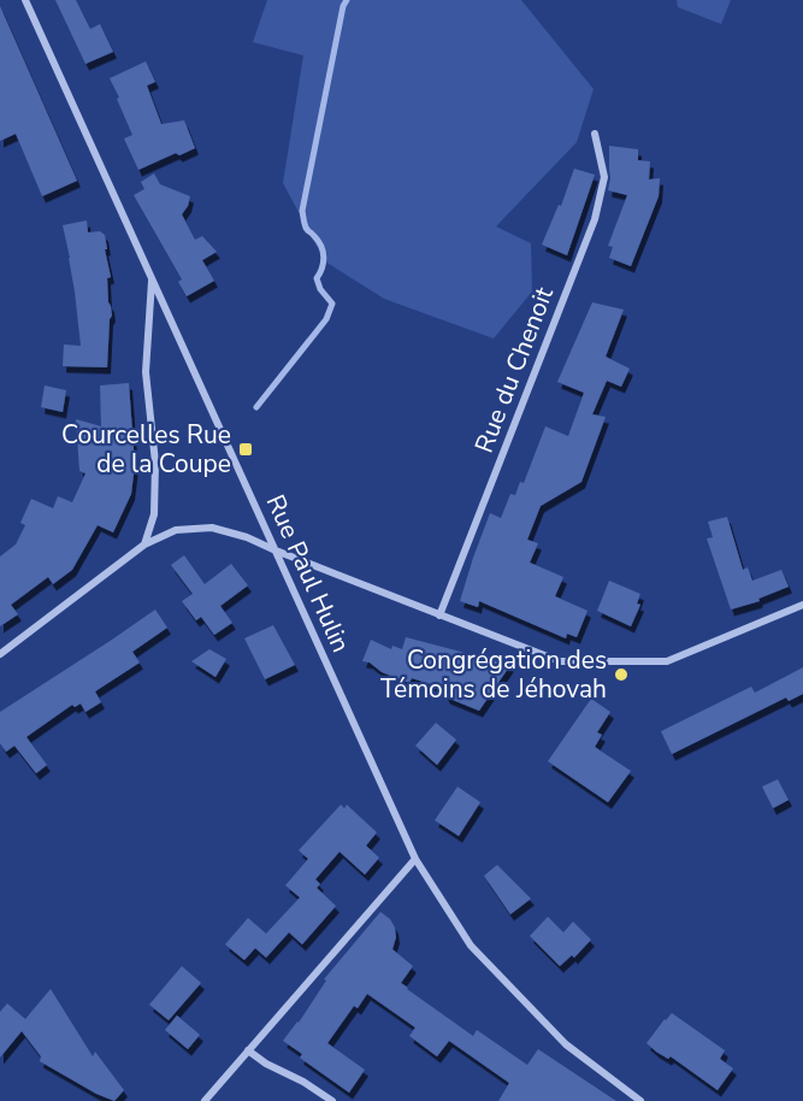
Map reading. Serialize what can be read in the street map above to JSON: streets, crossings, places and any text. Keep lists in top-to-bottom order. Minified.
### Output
{"streets":{"street":["Rue du Chenoit","Rue Paul Hulin"]},"places":{"transit":["Courcelles Rue de la Coupe"],"other":["Congrégation des Témoins de Jéhovah"]}}
